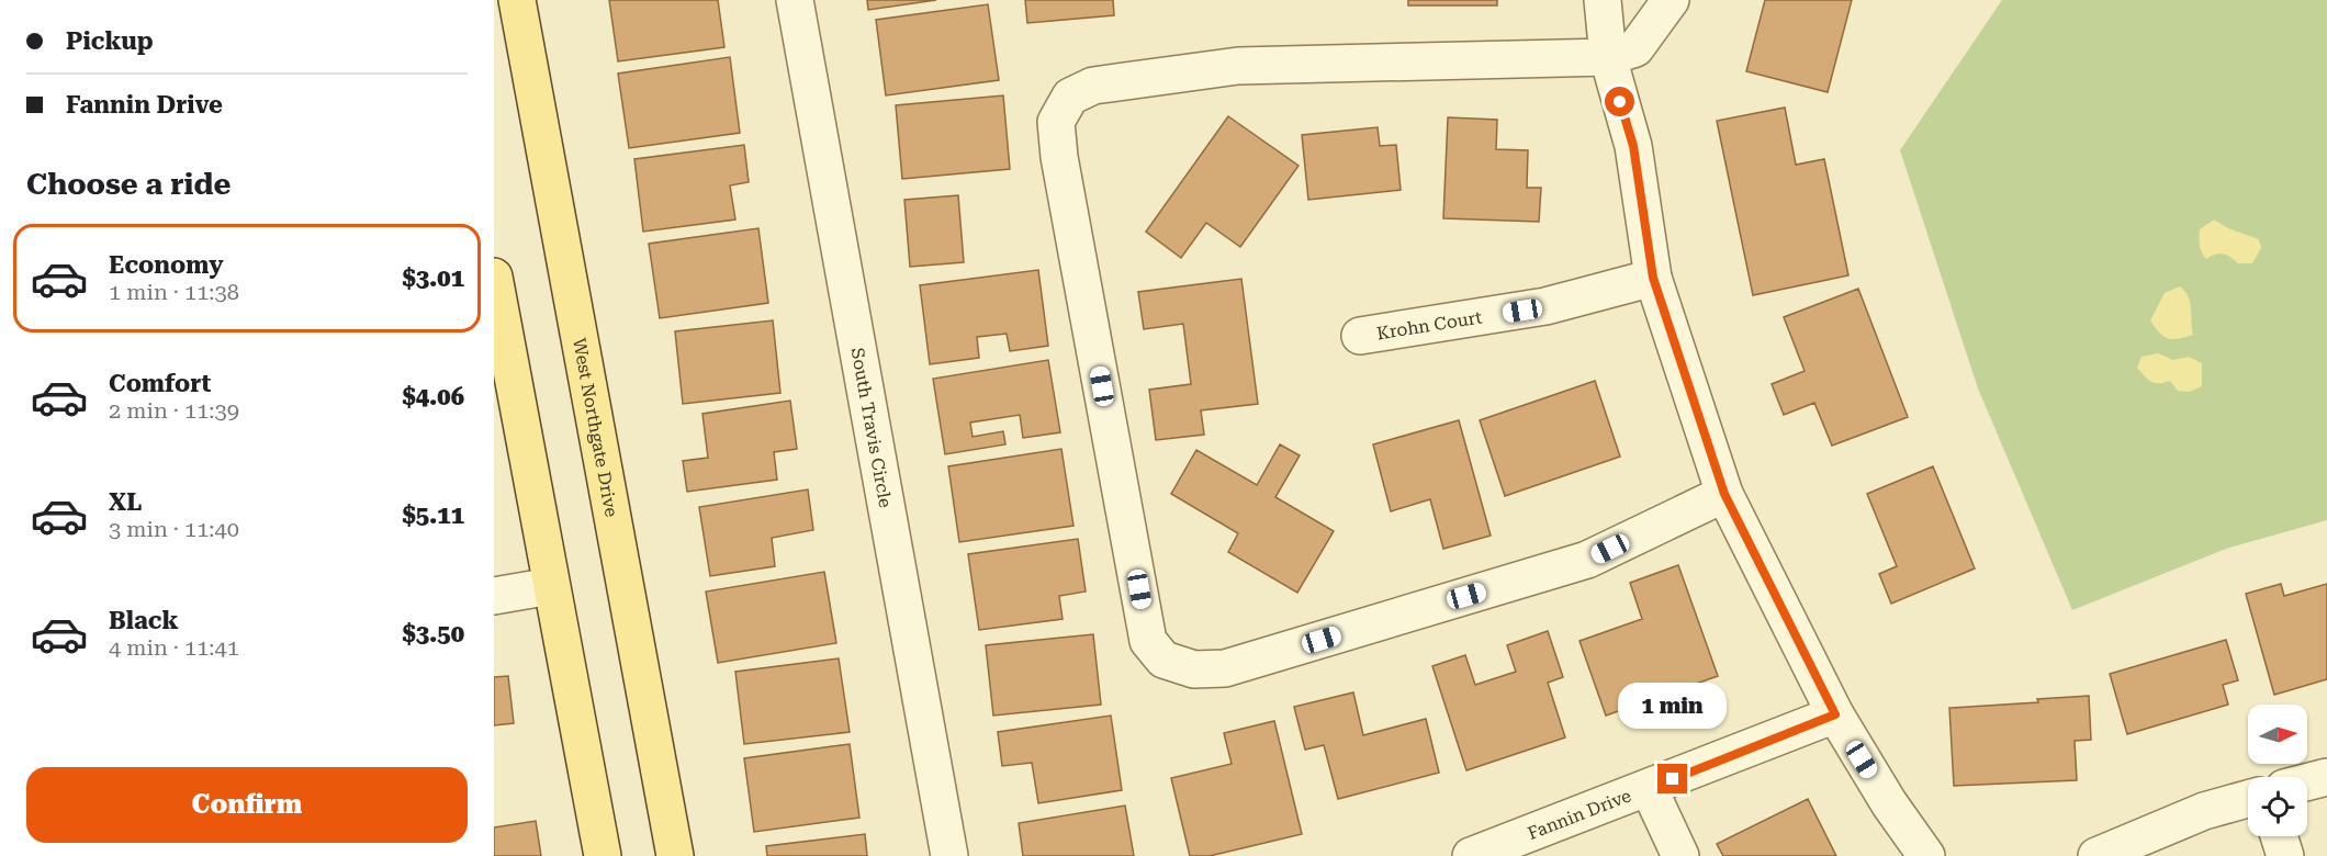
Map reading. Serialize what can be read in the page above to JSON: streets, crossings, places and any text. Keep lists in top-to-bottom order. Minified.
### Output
{"streets":{"main road":["West Northgate Drive"],"street":["Krohn Court","South Travis Circle","Fannin Drive"]},"north":"right","page":{"banner":["Pickup","Fannin Drive"],"heading":"Choose a ride","list":[{"name":"Economy","note":"1 min · 11:38","value":"$3.01"},{"name":"Comfort","note":"2 min · 11:39","value":"$4.06"},{"name":"XL","note":"3 min · 11:40","value":"$5.11"},{"name":"Black","note":"4 min · 11:41","value":"$3.50"}],"bubble":"1 min","buttons":"Confirm"}}
